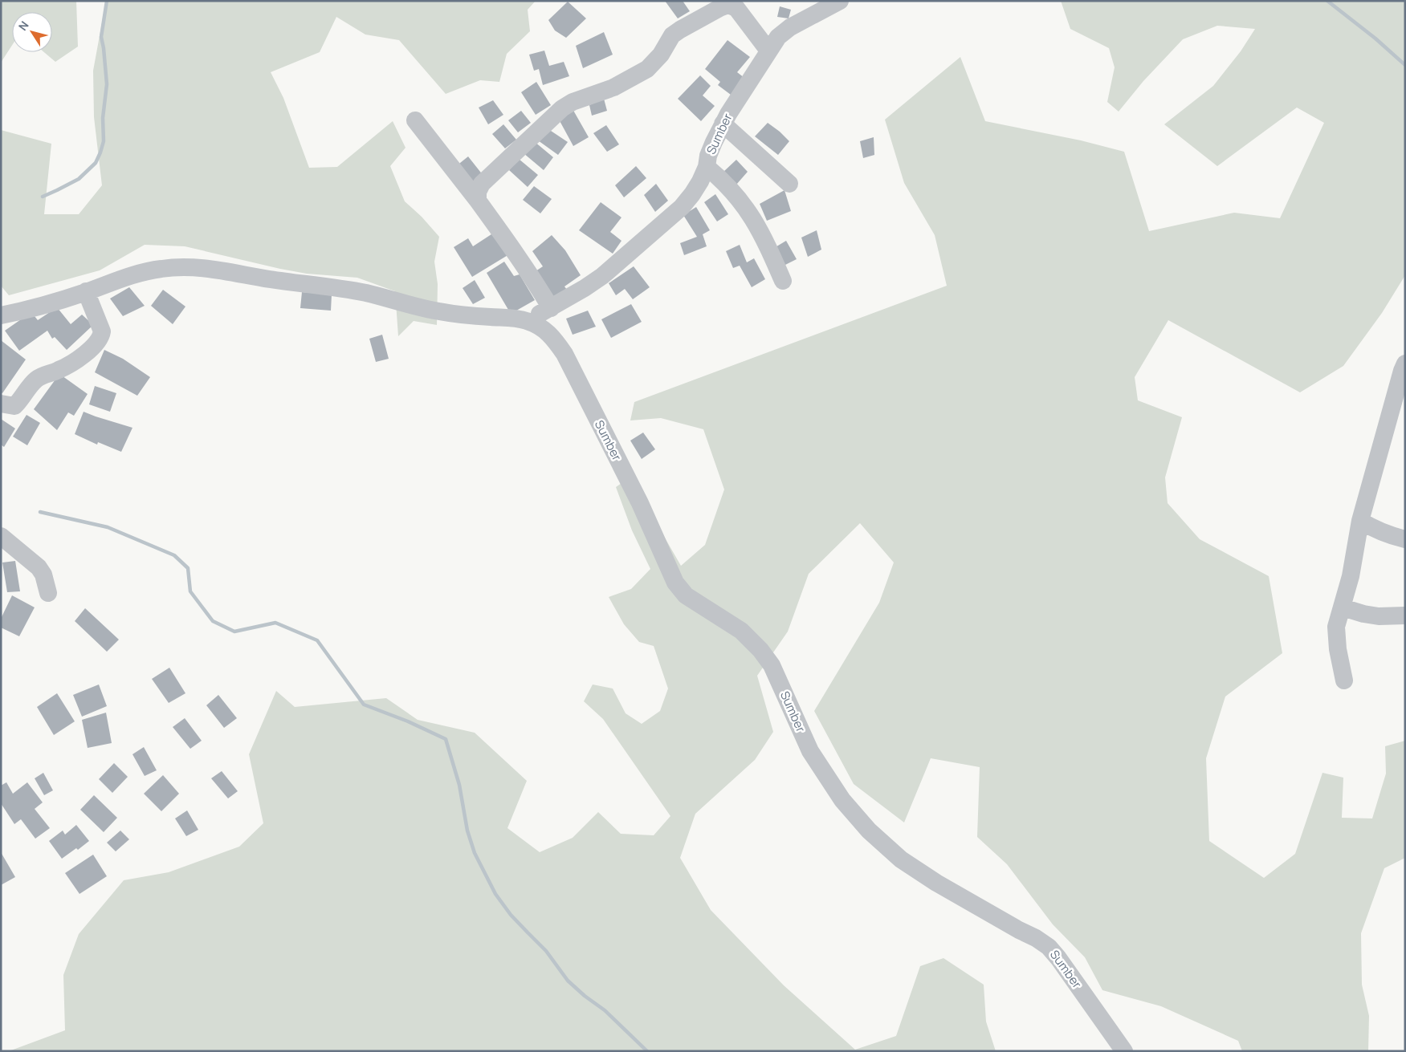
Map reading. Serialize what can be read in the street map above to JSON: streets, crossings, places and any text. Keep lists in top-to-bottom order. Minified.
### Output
{"streets":{"street":["Sumber"]},"north":"top left"}
